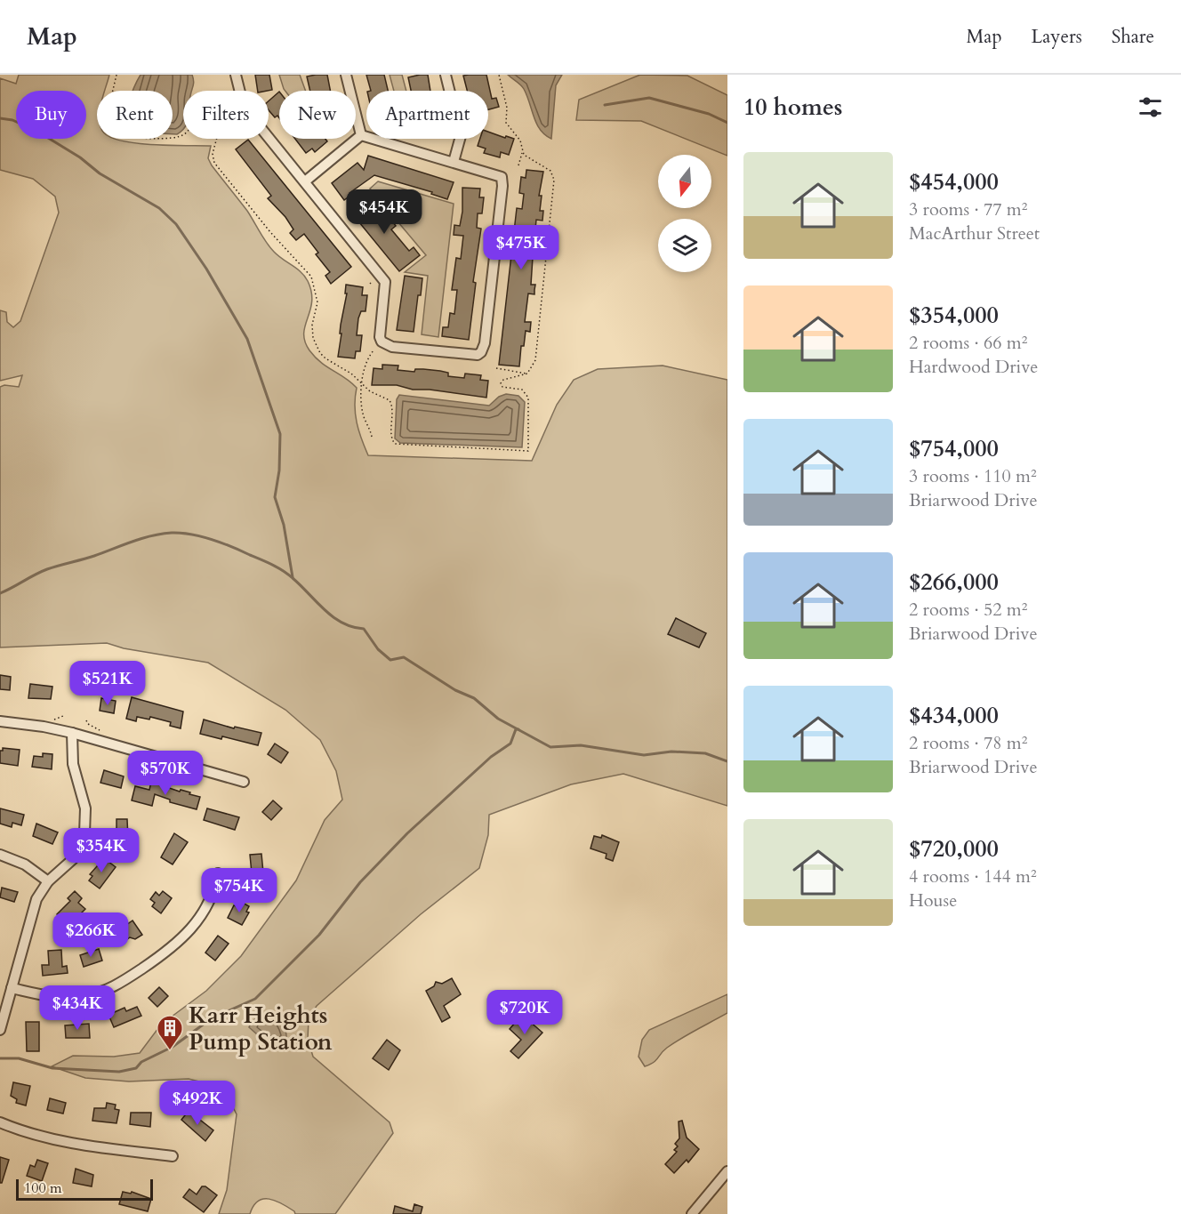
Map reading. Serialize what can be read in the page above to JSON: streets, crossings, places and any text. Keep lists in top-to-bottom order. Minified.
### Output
{"places":{"building":["Karr Heights Pump Station"]},"scale_bar":"100 m","north":"bottom","page":{"header":"Map","nav":["Map","Layers","Share"],"heading":"10 homes","chip":["Buy","Rent","Filters","New","Apartment"],"list":[{"name":"$454,000","note":"3 rooms · 77 m² · MacArthur Street"},{"name":"$354,000","note":"2 rooms · 66 m² · Hardwood Drive"},{"name":"$754,000","note":"3 rooms · 110 m² · Briarwood Drive"},{"name":"$266,000","note":"2 rooms · 52 m² · Briarwood Drive"},{"name":"$434,000","note":"2 rooms · 78 m² · Briarwood Drive"},{"name":"$720,000","note":"4 rooms · 144 m² · House"}],"price":["$454K","$475K","$521K","$570K","$354K","$754K","$266K","$434K","$720K","$492K"],"scale":"100 m"}}
